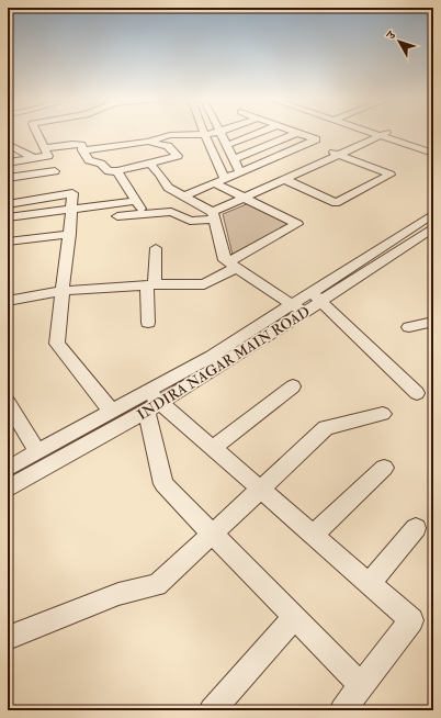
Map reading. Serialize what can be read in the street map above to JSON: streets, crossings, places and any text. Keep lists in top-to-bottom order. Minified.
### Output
{"streets":{"street":["INDIRA NAGAR MAIN ROAD"]},"north":"top left"}
